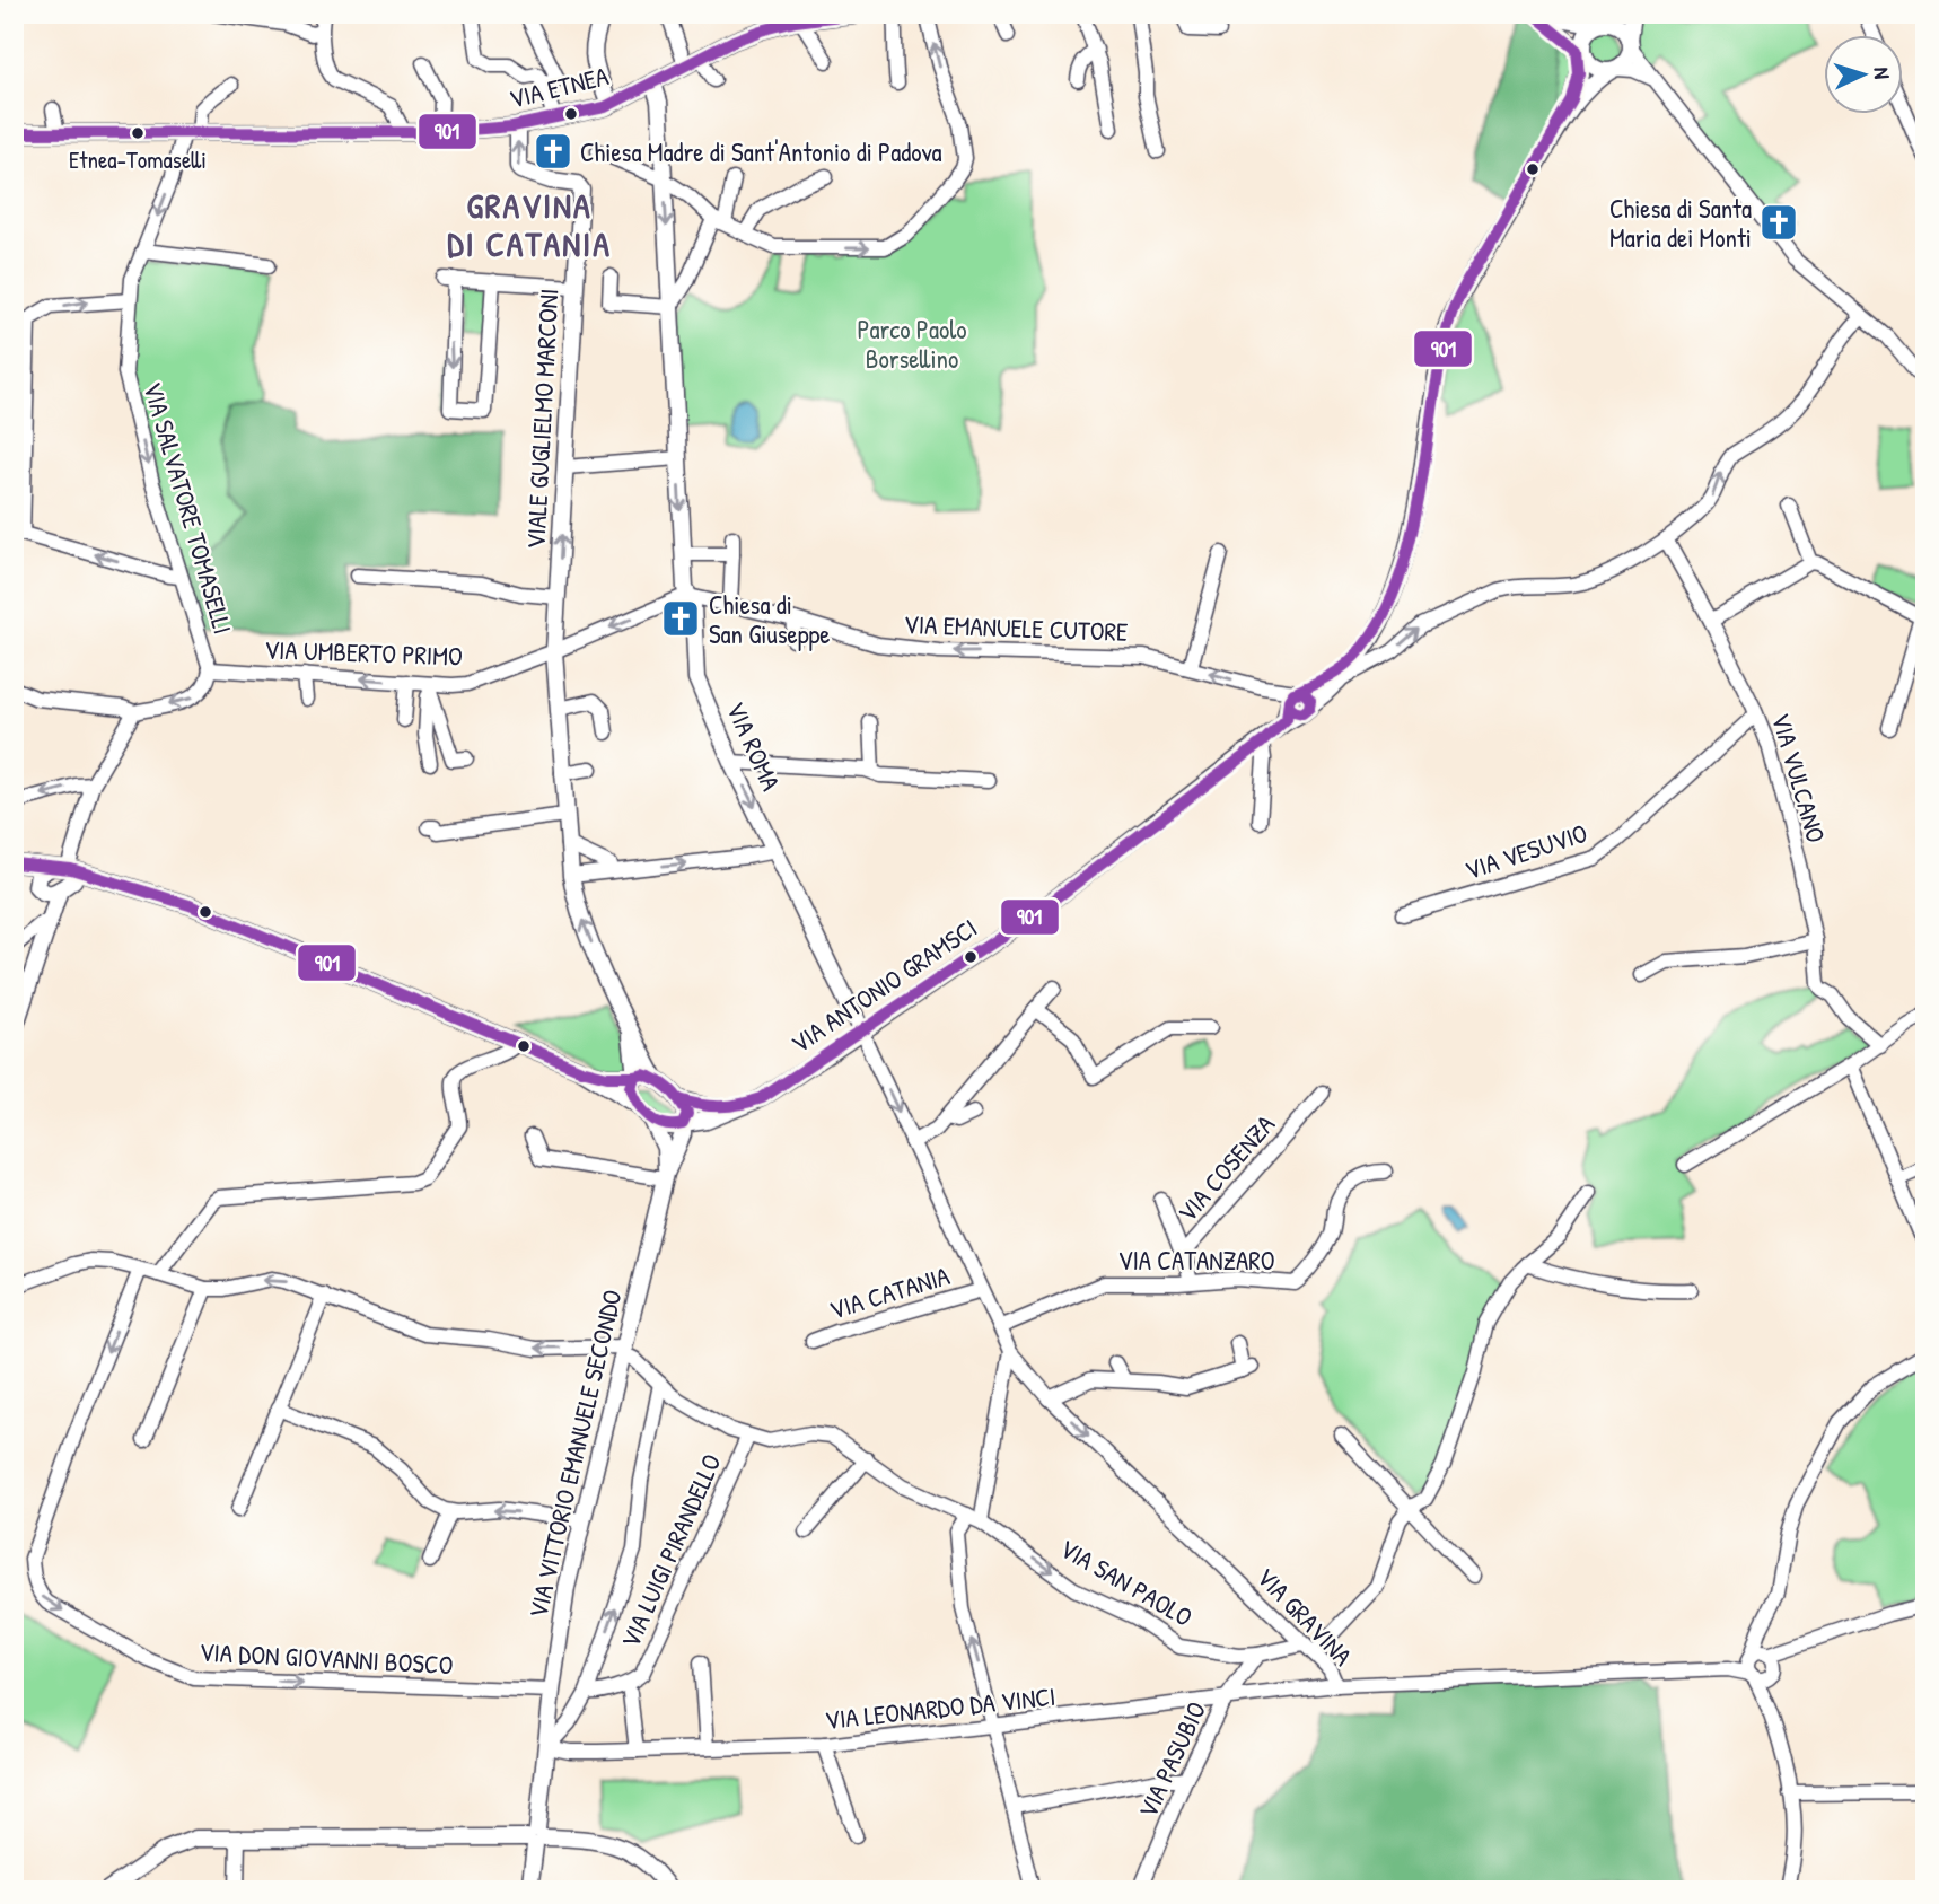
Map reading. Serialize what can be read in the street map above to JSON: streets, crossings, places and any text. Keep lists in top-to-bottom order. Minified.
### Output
{"streets":{"main road":["VIA ETNEA","VIALE GUGLIELMO MARCONI","VIA ROMA","VIA ANTONIO GRAMSCI","VIA VITTORIO EMANUELE SECONDO"],"street":["VIA SALVATORE TOMASELLI","VIA EMANUELE CUTORE","VIA UMBERTO PRIMO","VIA VULCANO","VIA VESUVIO","VIA COSENZA","VIA CATANZARO","VIA CATANIA","VIA LUIGI PIRANDELLO","VIA SAN PAOLO","VIA GRAVINA","VIA DON GIOVANNI BOSCO","VIA LEONARDO DA VINCI","VIA PASUBIO"]},"crossings":[["VIA ETNEA","VIALE GUGLIELMO MARCONI"],["VIA ETNEA","VIA SALVATORE TOMASELLI"],["VIA ETNEA","VIA ROMA"],["VIALE GUGLIELMO MARCONI","VIA UMBERTO PRIMO"],["VIA SALVATORE TOMASELLI","VIA UMBERTO PRIMO"],["VIA EMANUELE CUTORE","VIA UMBERTO PRIMO"],["VIA EMANUELE CUTORE","VIA ROMA"],["VIA EMANUELE CUTORE","VIA ANTONIO GRAMSCI"],["VIA UMBERTO PRIMO","VIA ROMA"],["VIA ROMA","VIA ANTONIO GRAMSCI"],["VIA ROMA","VIA CATANZARO"],["VIA ROMA","VIA CATANIA"],["VIA ROMA","VIA GRAVINA"],["VIA VULCANO","VIA VESUVIO"],["VIA ANTONIO GRAMSCI","VIA VITTORIO EMANUELE SECONDO"],["VIA COSENZA","VIA CATANZARO"],["VIA VITTORIO EMANUELE SECONDO","VIA SAN PAOLO"],["VIA VITTORIO EMANUELE SECONDO","VIA DON GIOVANNI BOSCO"],["VIA VITTORIO EMANUELE SECONDO","VIA LEONARDO DA VINCI"],["VIA LUIGI PIRANDELLO","VIA SAN PAOLO"],["VIA SAN PAOLO","VIA GRAVINA"],["VIA SAN PAOLO","VIA PASUBIO"],["VIA GRAVINA","VIA LEONARDO DA VINCI"],["VIA LEONARDO DA VINCI","VIA PASUBIO"]],"one_way":["VIALE GUGLIELMO MARCONI","VIA SALVATORE TOMASELLI","VIA EMANUELE CUTORE","VIA SAN PAOLO","VIA GRAVINA"],"districts":["GRAVINA DI CATANIA"],"parks":["Parco Paolo Borsellino"],"places":{"other":["Etnea-Tomaselli"],"church":["Chiesa Madre di Sant'Antonio di Padova","Chiesa di Santa Maria dei Monti","Chiesa di San Giuseppe"]},"lines":["transit line 901"],"north":"right"}
